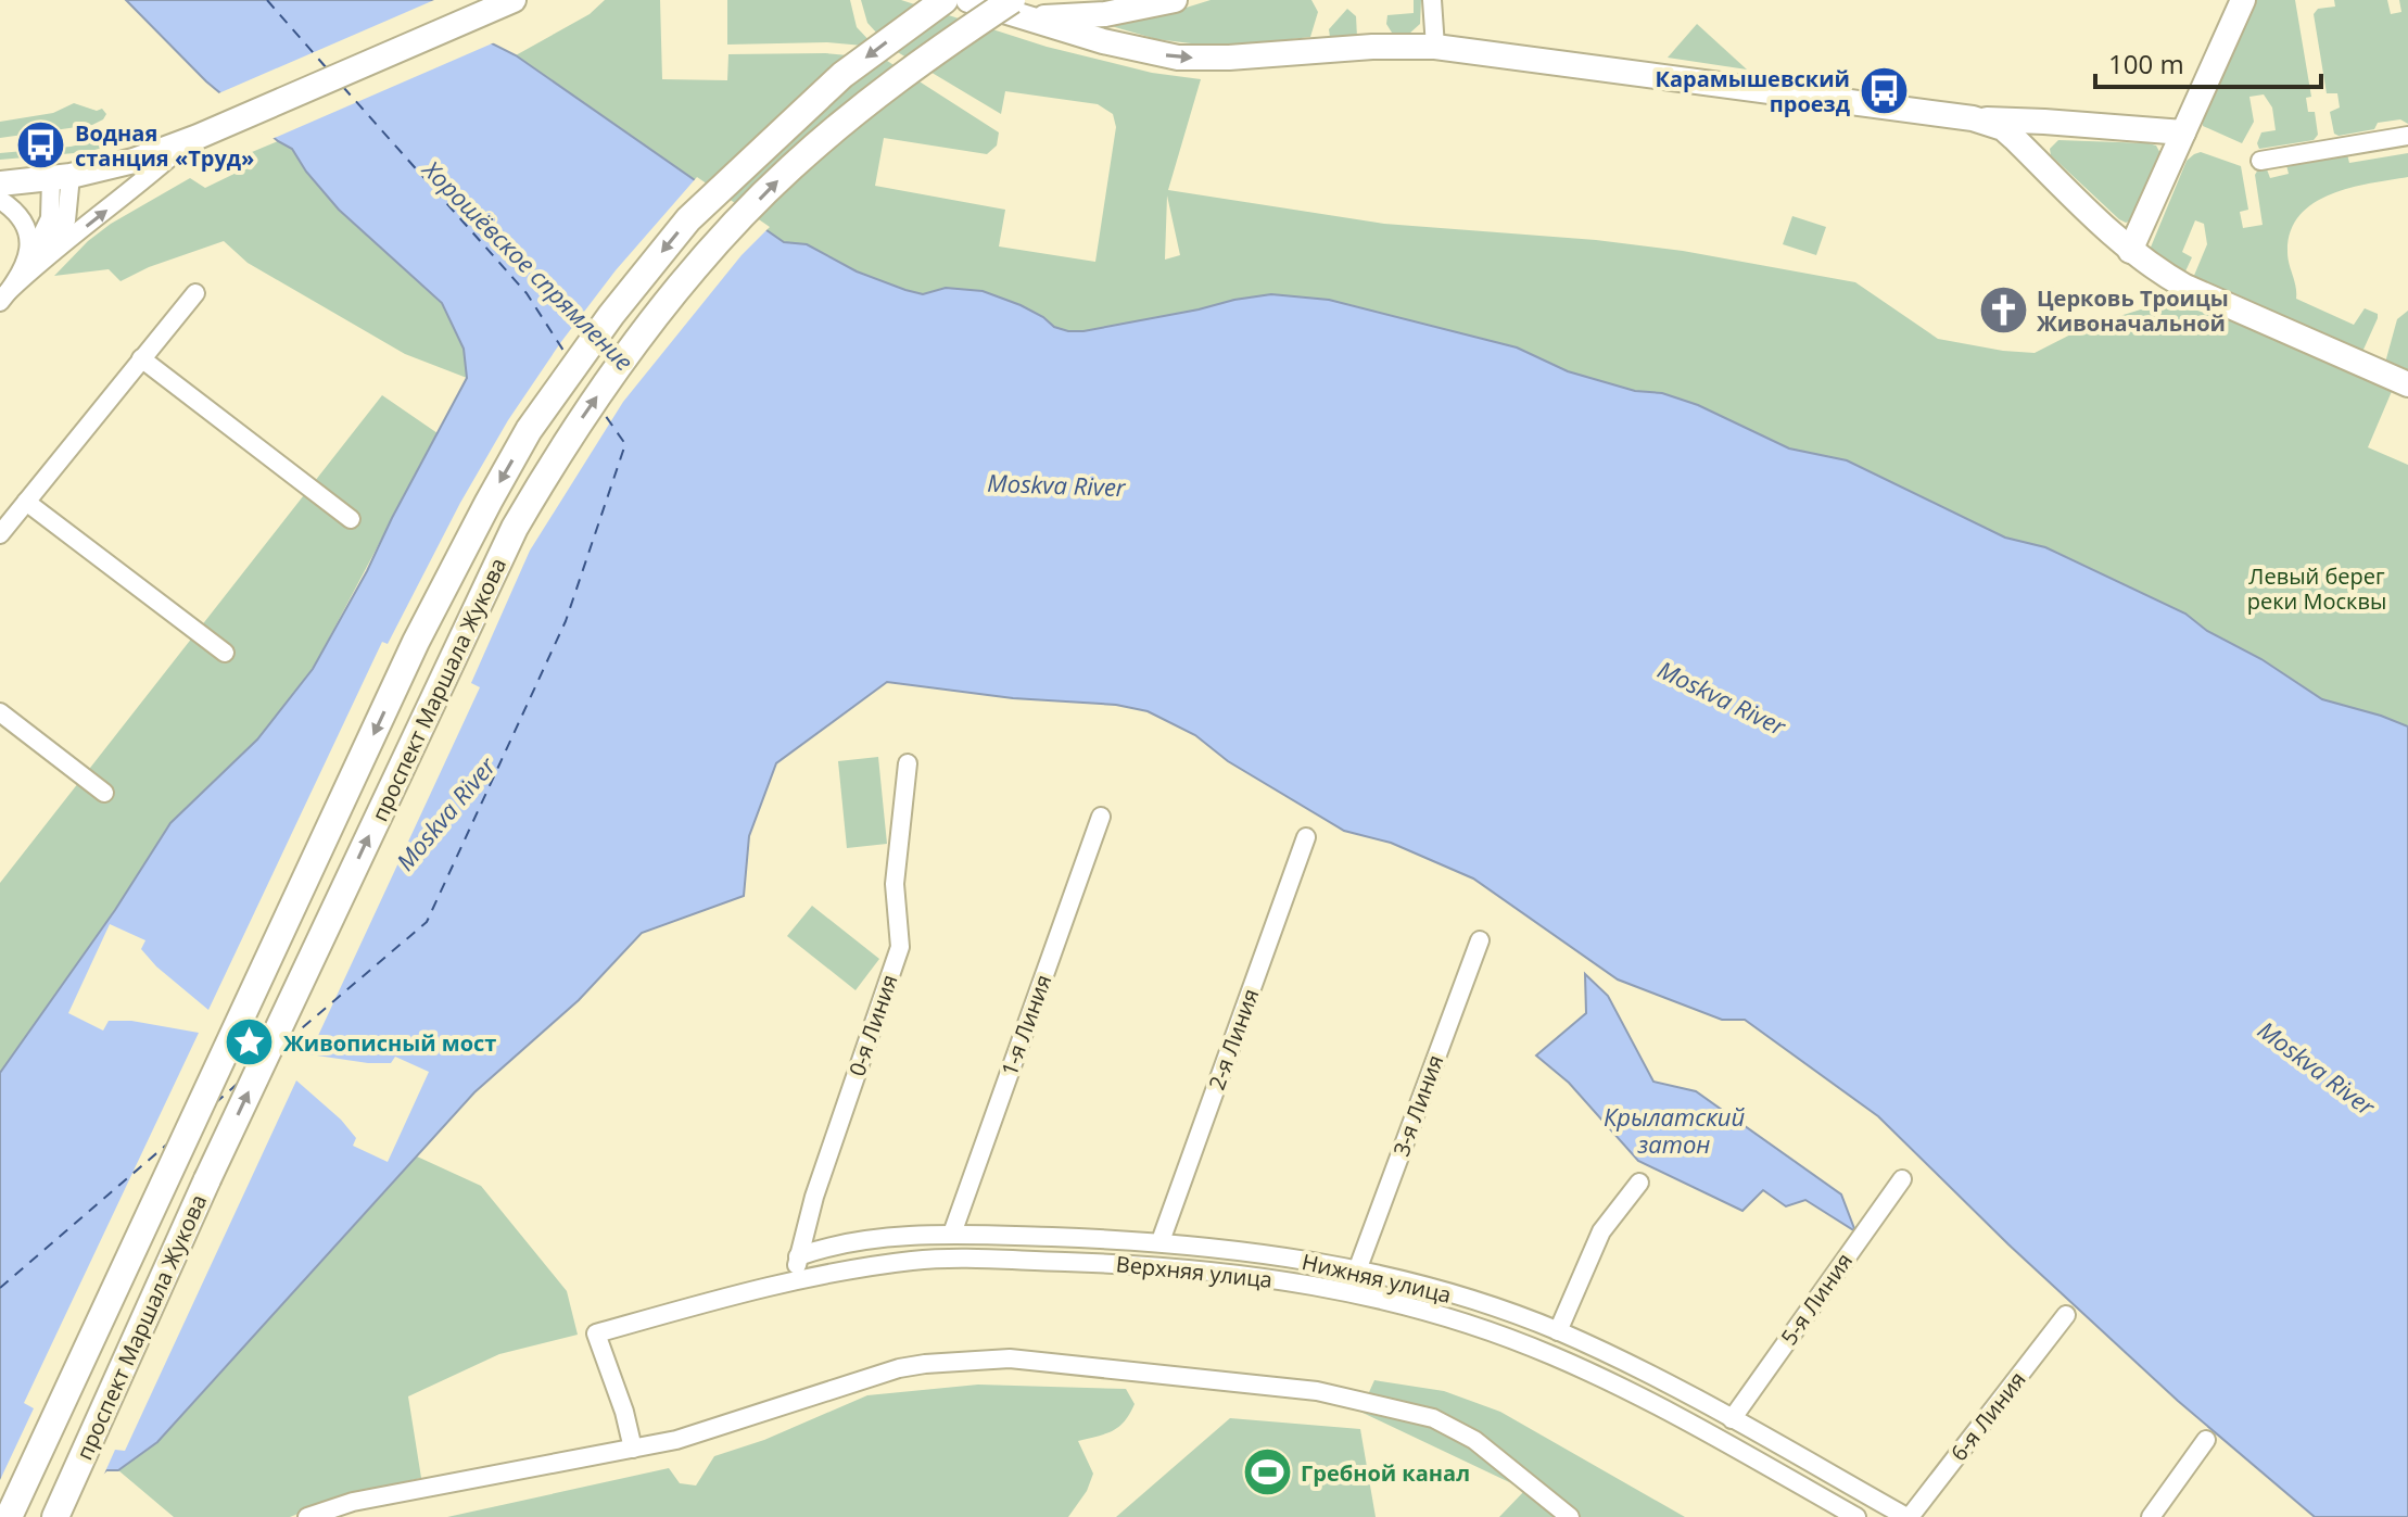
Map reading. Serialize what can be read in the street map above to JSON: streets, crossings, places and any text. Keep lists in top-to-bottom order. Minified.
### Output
{"streets":{"main road":["проспект Маршала Жукова"],"street":["0-я Линия","1-я Линия","2-я Линия","3-я Линия","Верхняя улица","Нижняя улица","5-я Линия","6-я Линия"]},"crossings":[["0-я Линия","Верхняя улица"],["0-я Линия","Нижняя улица"],["1-я Линия","Нижняя улица"],["2-я Линия","Нижняя улица"],["3-я Линия","Нижняя улица"],["Нижняя улица","5-я Линия"],["Нижняя улица","6-я Линия"]],"water":["Хорошёвское спрямление","Moskva River","Крылатский затон"],"parks":["Левый берег реки Москвы"],"places":{"bus stop":["Карамышевский проезд","Водная станция «Труд»"],"church":["Церковь Троицы Живоначальной"],"place":["Живописный мост"],"sports":["Гребной канал"]},"scale_bar":"100 m"}
